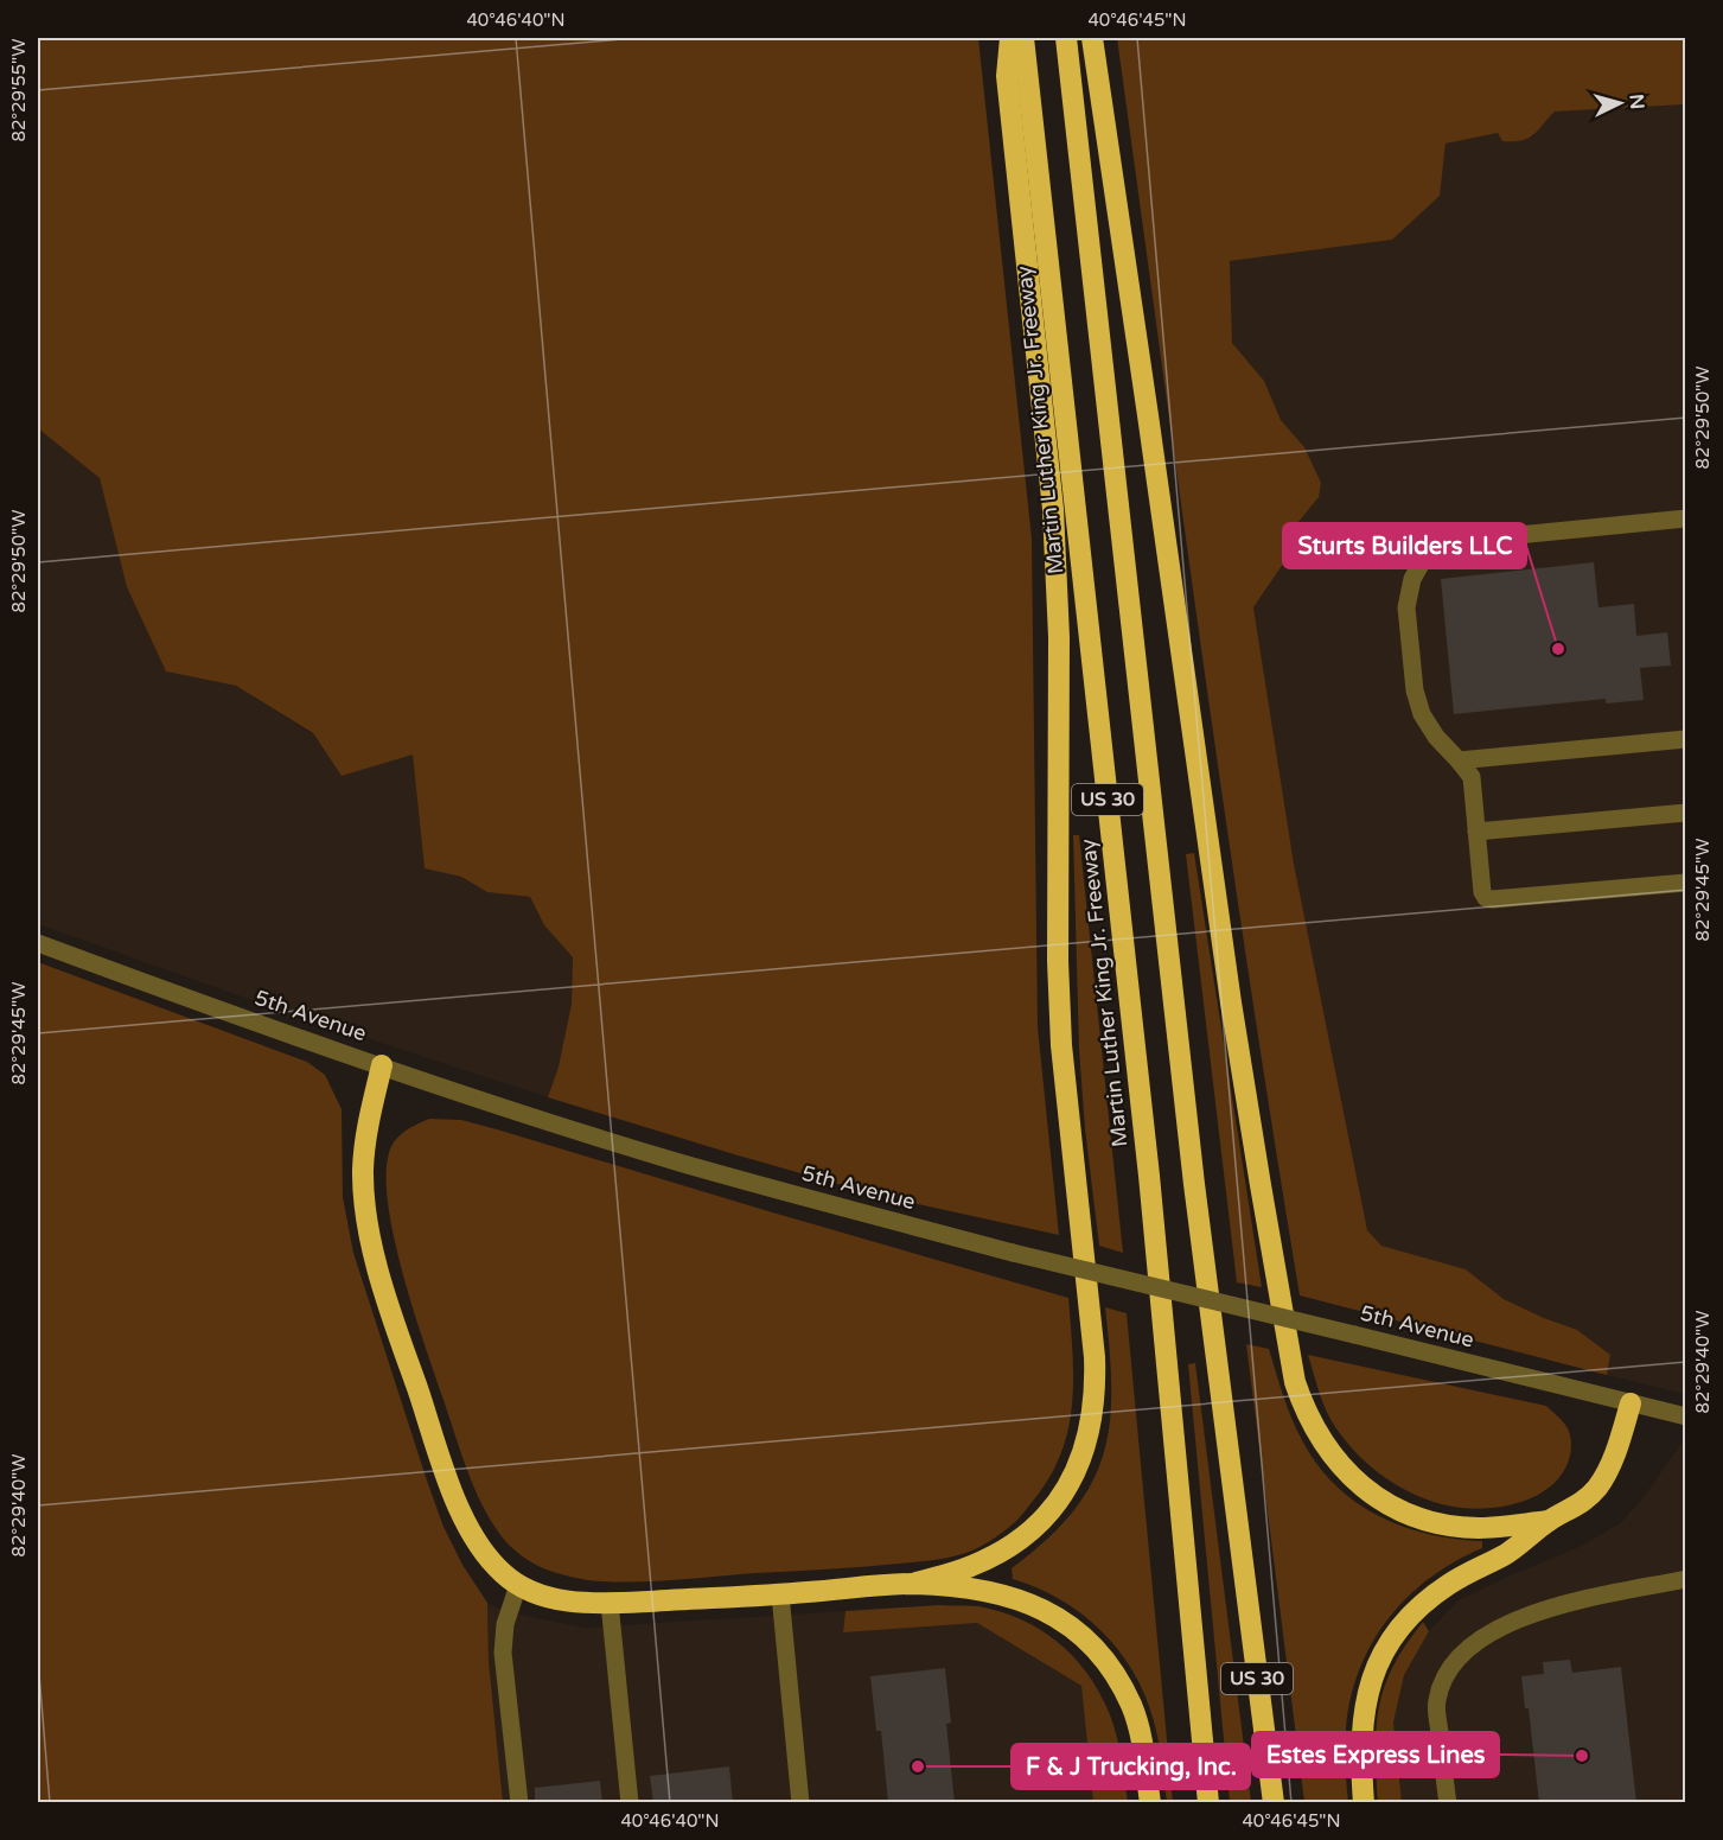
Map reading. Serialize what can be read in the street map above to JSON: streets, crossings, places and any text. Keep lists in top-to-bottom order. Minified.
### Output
{"streets":{"highway":["Martin Luther King Jr. Freeway","US 30"],"street":["5th Avenue"]},"places":["Sturts Builders LLC","Estes Express Lines","F & J Trucking, Inc."],"north":"right","coordinates":["40°46'40\"N","40°46'45\"N","82°29'55\"W","82°29'50\"W","82°29'45\"W","82°29'40\"W"]}
